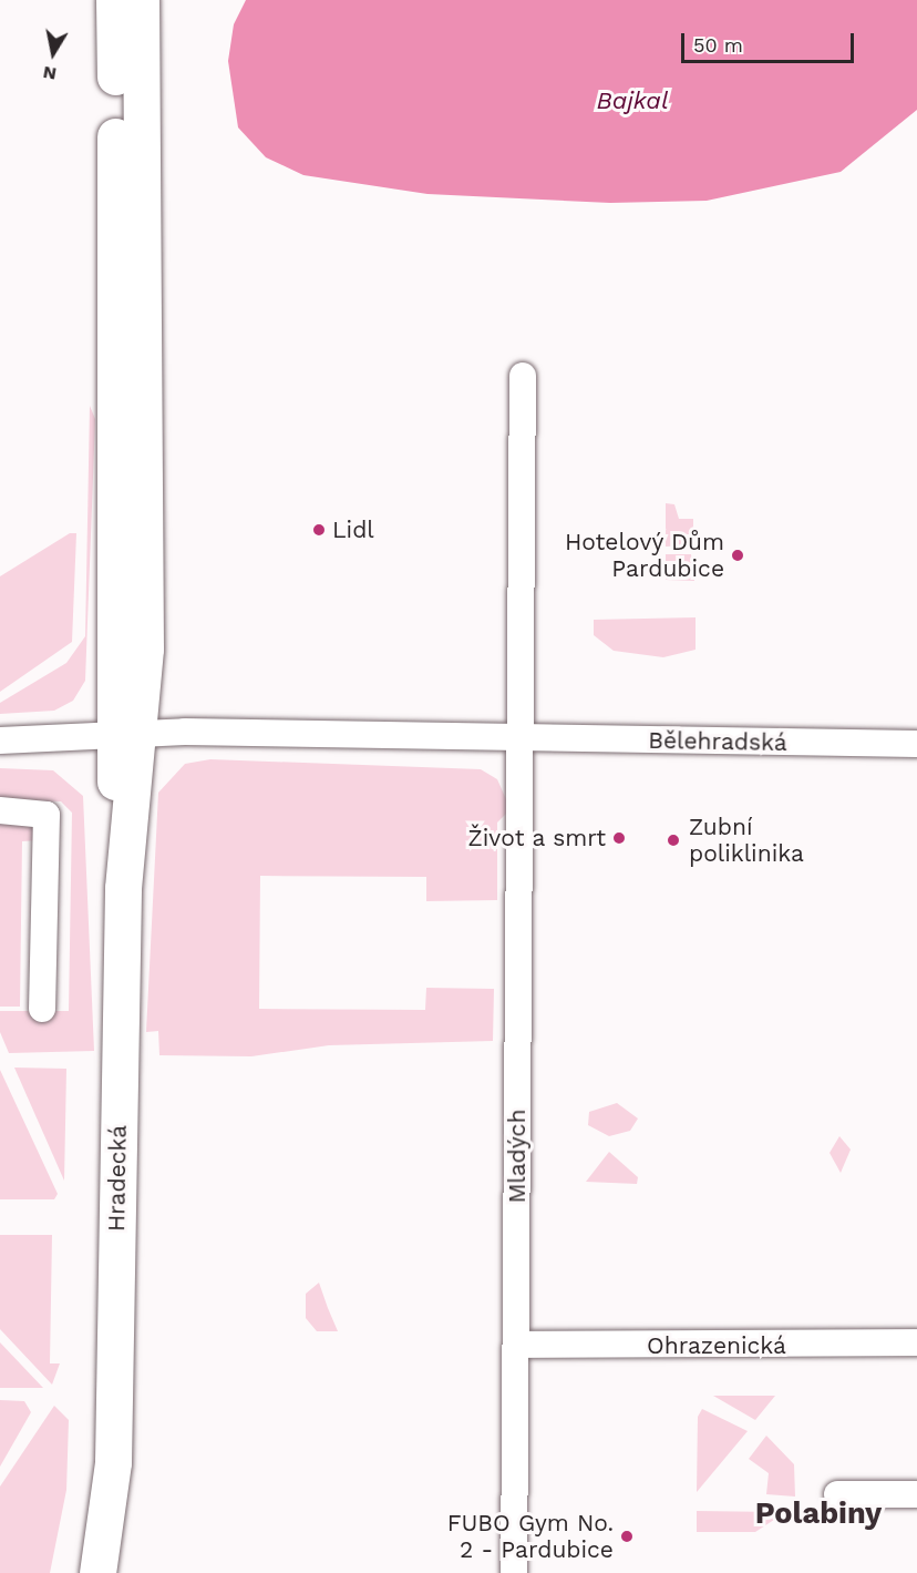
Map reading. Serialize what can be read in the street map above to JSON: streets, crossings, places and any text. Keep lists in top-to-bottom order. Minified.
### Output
{"streets":{"main road":["Hradecká"],"street":["Bělehradská","Mladých","Ohrazenická"]},"crossings":[["Bělehradská","Mladých"],["Bělehradská","Hradecká"],["Mladých","Ohrazenická"]],"districts":["Polabiny"],"water":["Bajkal"],"places":["Lidl","Hotelový Dům Pardubice","Život a smrt","Zubní poliklinika","FUBO Gym No. 2 - Pardubice"],"scale_bar":"50 m","north":"bottom"}
